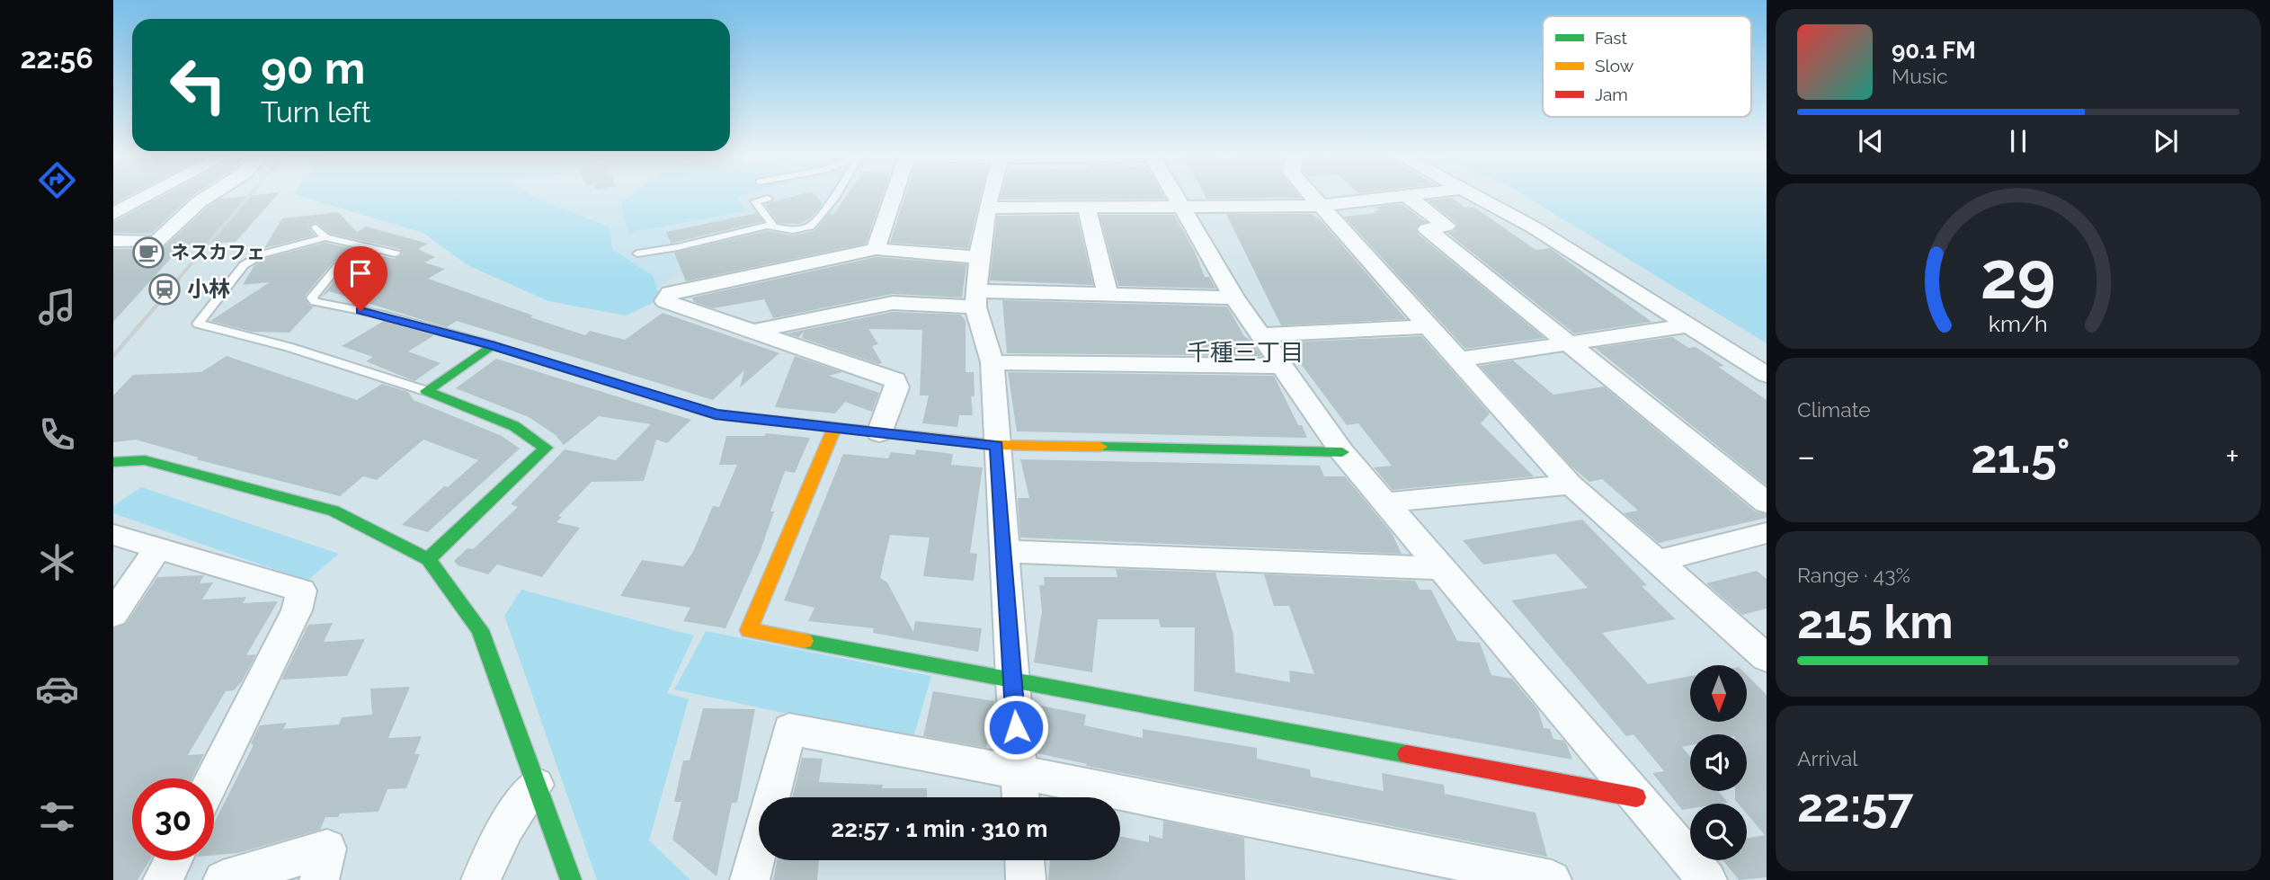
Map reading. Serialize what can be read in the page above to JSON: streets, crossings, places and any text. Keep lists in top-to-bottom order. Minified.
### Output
{"districts":["千種三丁目"],"places":{"cafe":["ネスカフェ"],"station":["小林"]},"legend":["Fast","Slow","Jam"],"north":"bottom","page":{"tabs":"22:56","turn":["90 m","Turn left"],"song":["90.1 FM","Music"],"tile":["Climate",["Range · 43%","215 km"],["Arrival","22:57"]],"heat":["−","21.5°","+"],"limit":"30","trip":"22:57 · 1 min · 310 m","gauge":["29","km/h"]}}
